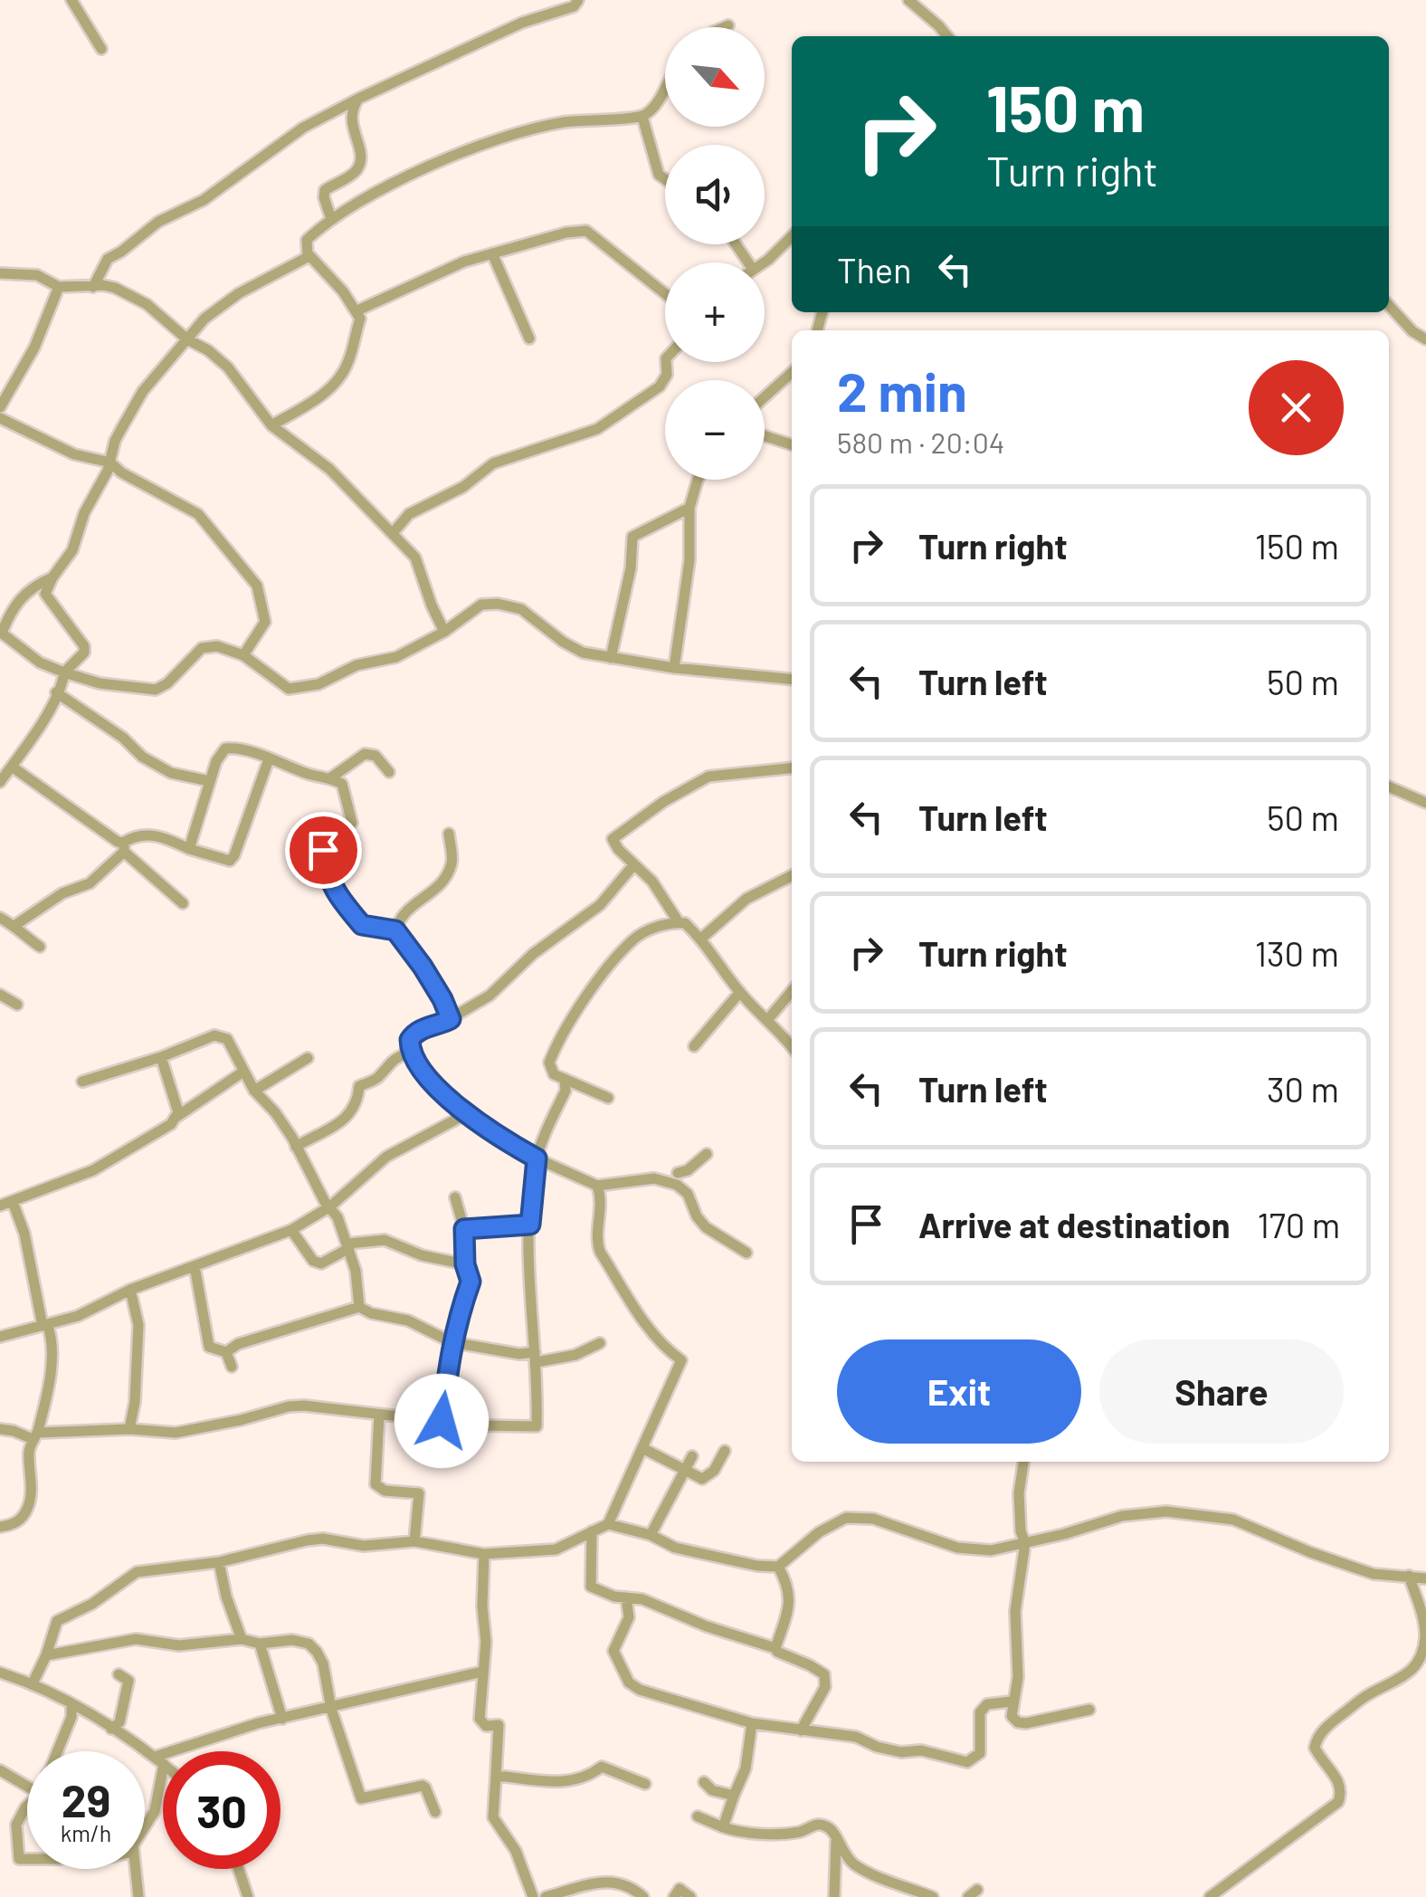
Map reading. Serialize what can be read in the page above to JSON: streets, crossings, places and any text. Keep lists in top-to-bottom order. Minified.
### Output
{"north":"bottom right","page":{"map_buttons":["+","−"],"turn":["150 m","Turn right"],"then":"Then","heading":["2 min","580 m · 20:04"],"list":[{"name":"Turn right","value":"150 m"},{"name":"Turn left","value":"50 m"},{"name":"Turn left","value":"50 m"},{"name":"Turn right","value":"130 m"},{"name":"Turn left","value":"30 m"},{"name":"Arrive at destination","value":"170 m"}],"buttons":["Exit","Share"],"speed":"29 km/h","limit":"30"}}
